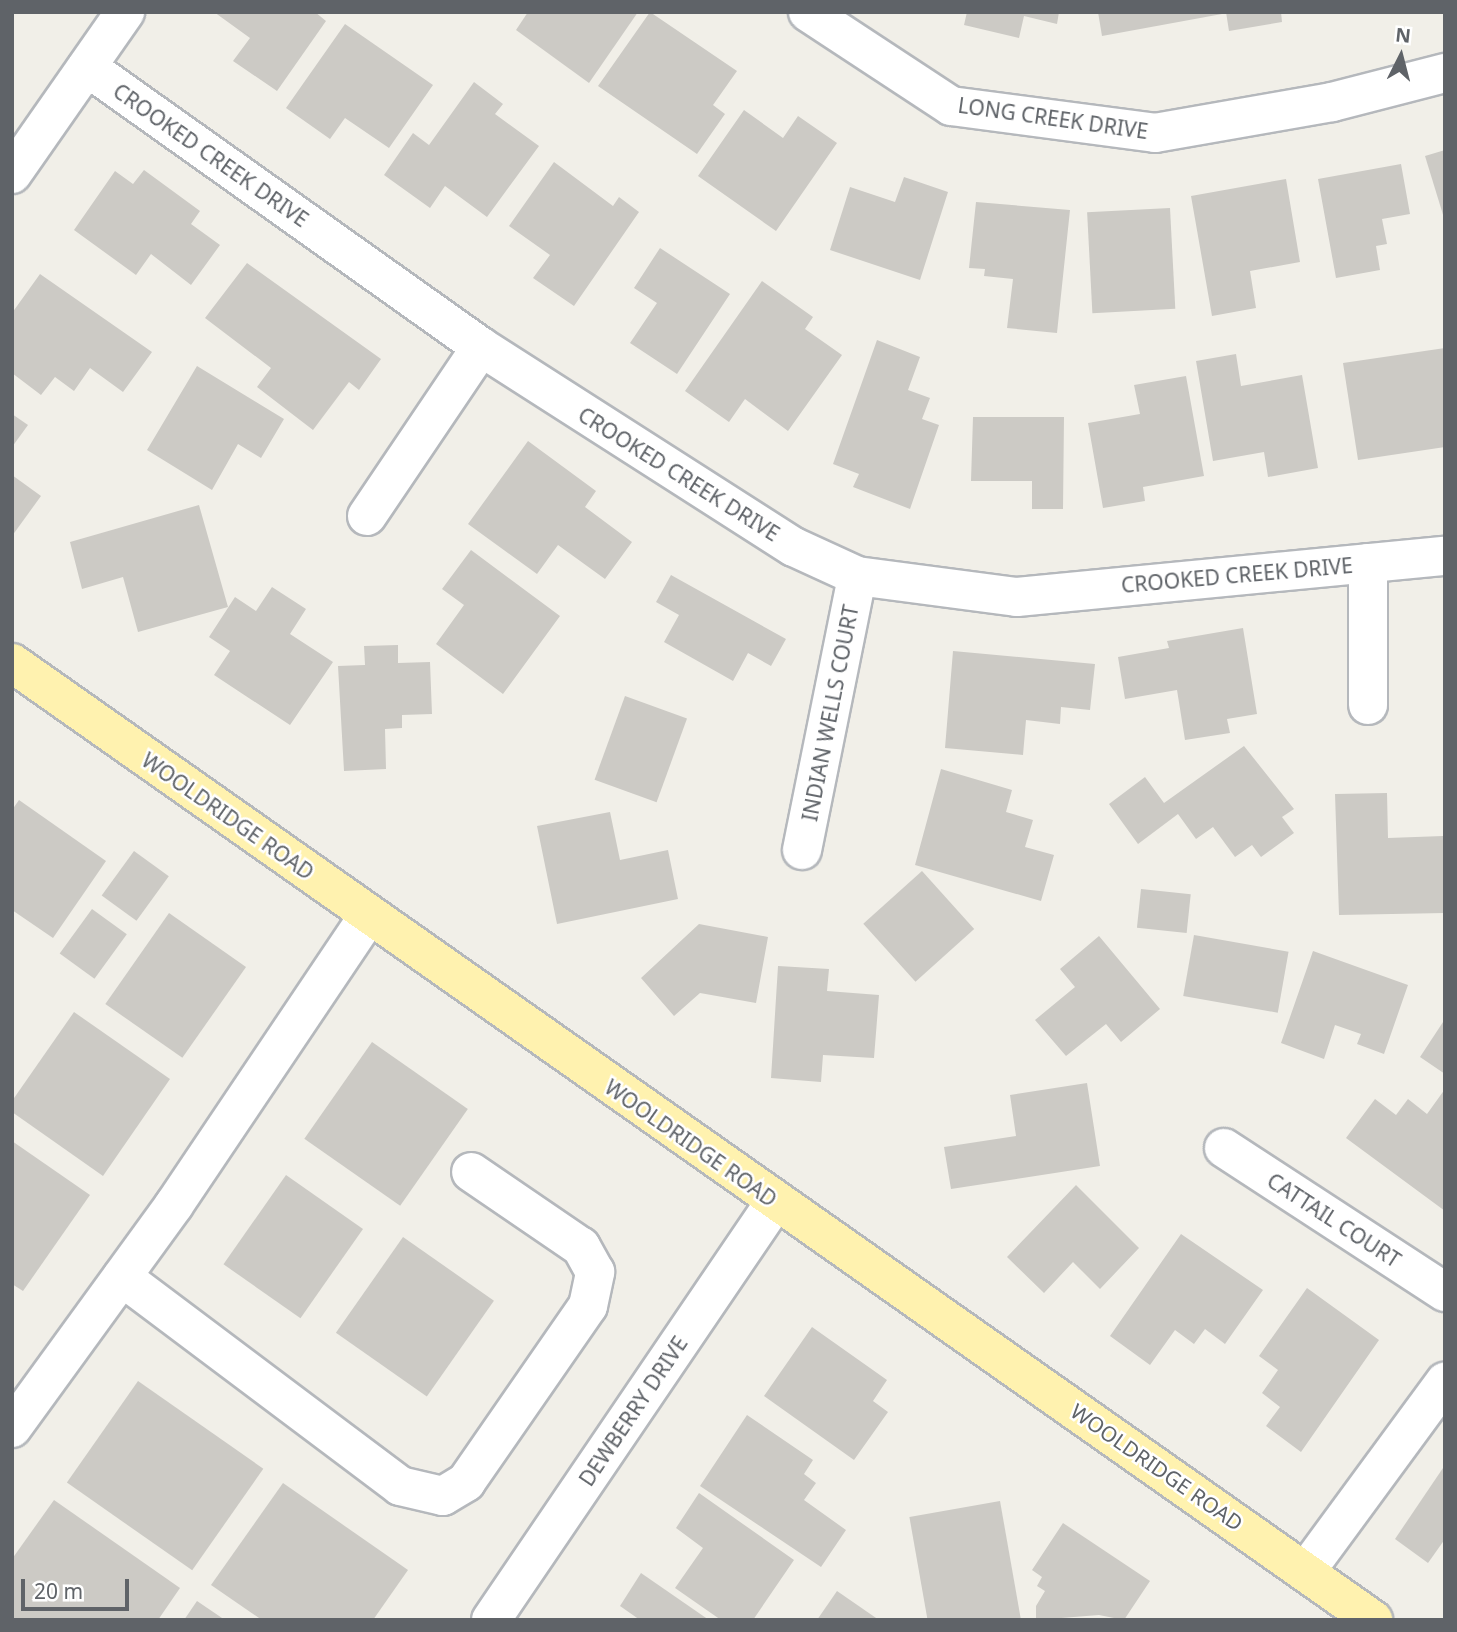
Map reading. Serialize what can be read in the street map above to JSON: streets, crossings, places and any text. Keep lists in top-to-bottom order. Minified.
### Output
{"streets":{"main road":["WOOLDRIDGE ROAD"],"street":["LONG CREEK DRIVE","CROOKED CREEK DRIVE","INDIAN WELLS COURT","CATTAIL COURT","DEWBERRY DRIVE"]},"crossings":[["CROOKED CREEK DRIVE","INDIAN WELLS COURT"],["WOOLDRIDGE ROAD","DEWBERRY DRIVE"]],"scale_bar":"20 m","north":"top"}
